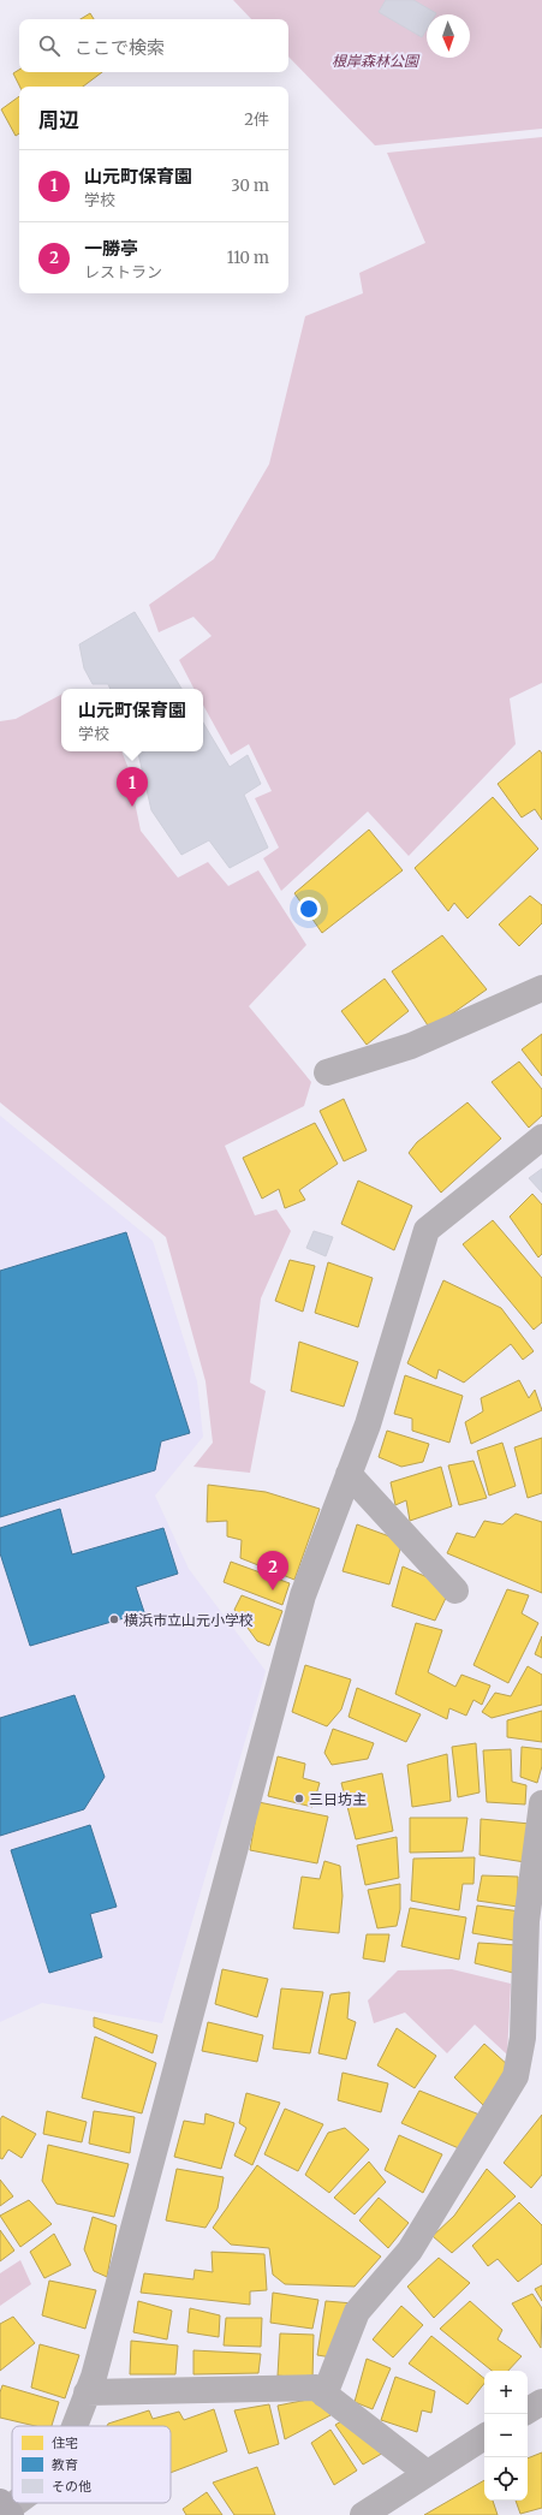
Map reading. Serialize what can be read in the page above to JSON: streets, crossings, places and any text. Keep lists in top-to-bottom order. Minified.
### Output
{"parks":["根岸森林公園"],"places":["横浜市立山元小学校","三日坊主"],"legend":["住宅","教育","その他"],"north":"bottom","page":{"search":"ここで検索","heading":["周辺","2件"],"list":[{"mark":"1","name":"山元町保育園","note":"学校","value":"30 m"},{"mark":"2","name":"一勝亭","note":"レストラン","value":"110 m"}],"popup":["山元町保育園","学校"],"pins":["1","2"],"map_buttons":["+","−"]}}
